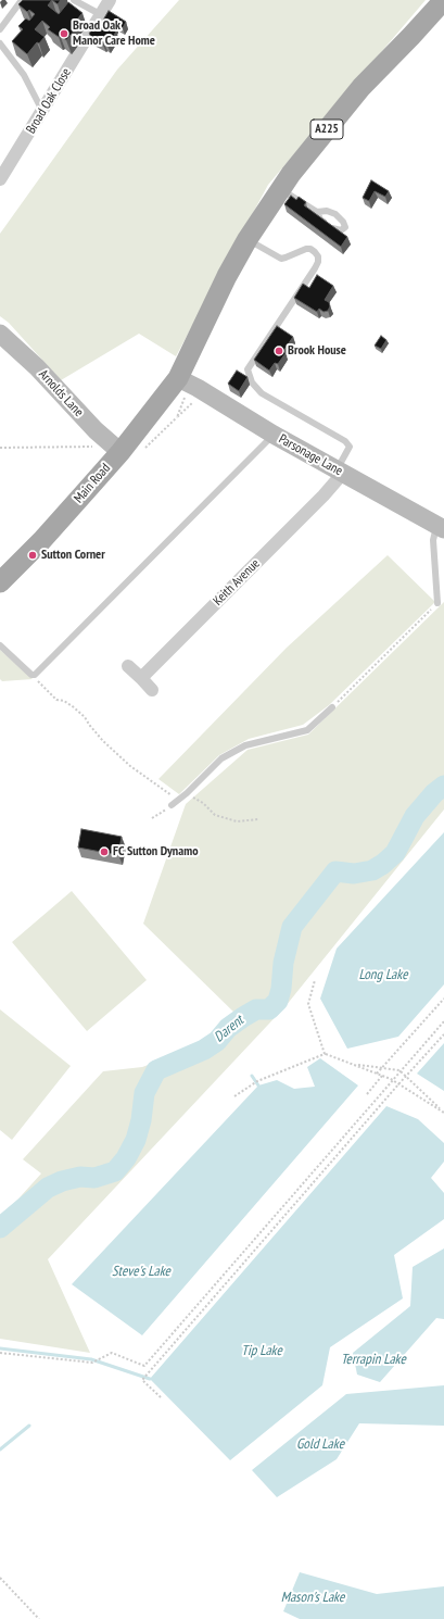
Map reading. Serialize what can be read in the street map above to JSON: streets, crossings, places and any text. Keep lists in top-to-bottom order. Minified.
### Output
{"streets":{"main road":["A225","Main Road"],"street":["Broad Oak Close","Arnolds Lane","Parsonage Lane","Keith Avenue"]},"crossings":[["A225","Parsonage Lane"],["A225","Main Road"],["Arnolds Lane","Main Road"],["Parsonage Lane","Main Road"],["Parsonage Lane","Keith Avenue"]],"water":["Long Lake","Darent","Steve's Lake","Tip Lake","Terrapin Lake","Gold Lake","Mason's Lake"],"places":["Broad Oak Manor Care Home","Brook House","Sutton Corner","FC Sutton Dynamo"]}
